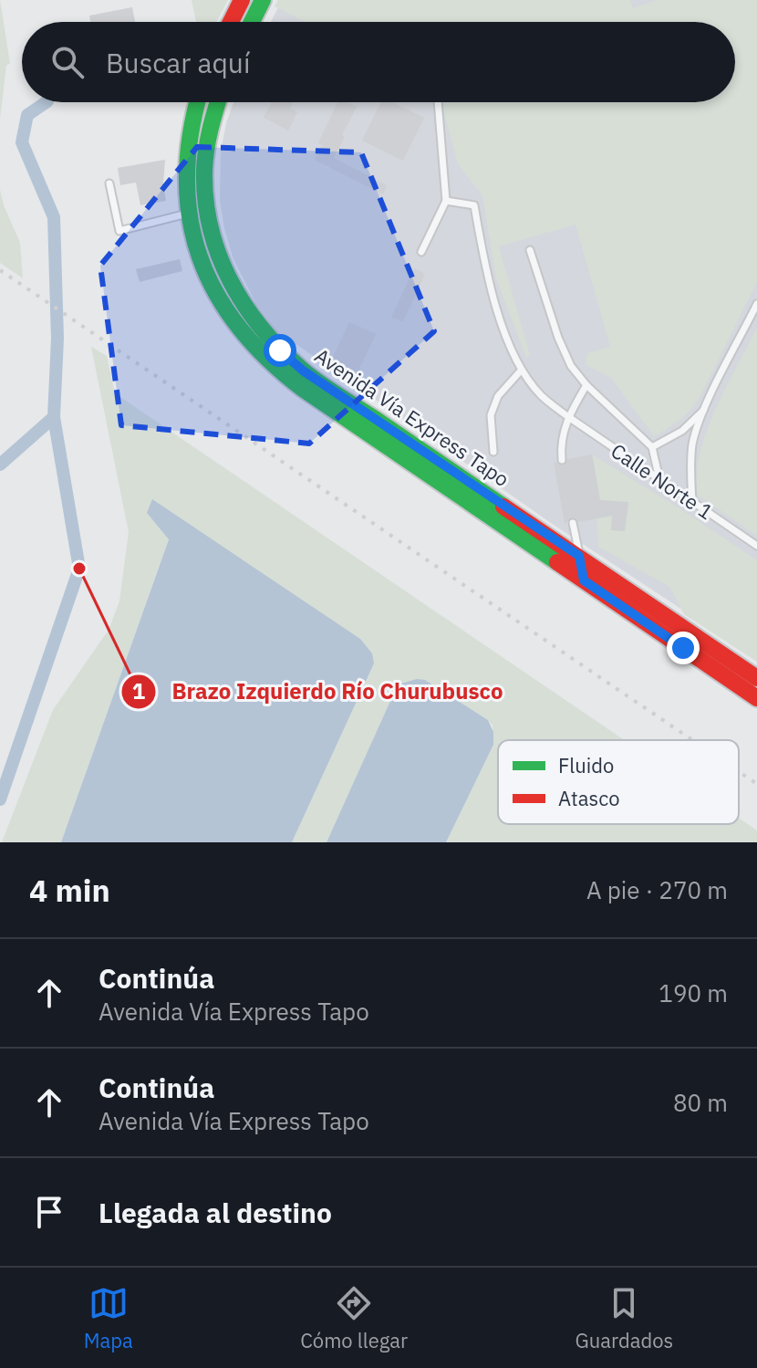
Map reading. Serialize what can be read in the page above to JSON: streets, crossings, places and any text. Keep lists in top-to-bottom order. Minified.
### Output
{"streets":{"main road":["Avenida Vía Express Tapo"],"lane":["Calle Norte 1"]},"places":["Brazo Izquierdo Río Churubusco"],"legend":["Fluido","Atasco"],"page":{"search":"Buscar aquí","heading":["4 min","A pie · 270 m"],"list":[["Continúa","Avenida Vía Express Tapo","190 m"],["Continúa","Avenida Vía Express Tapo","80 m"],"Llegada al destino"],"nav":["Mapa","Cómo llegar","Guardados"]}}
